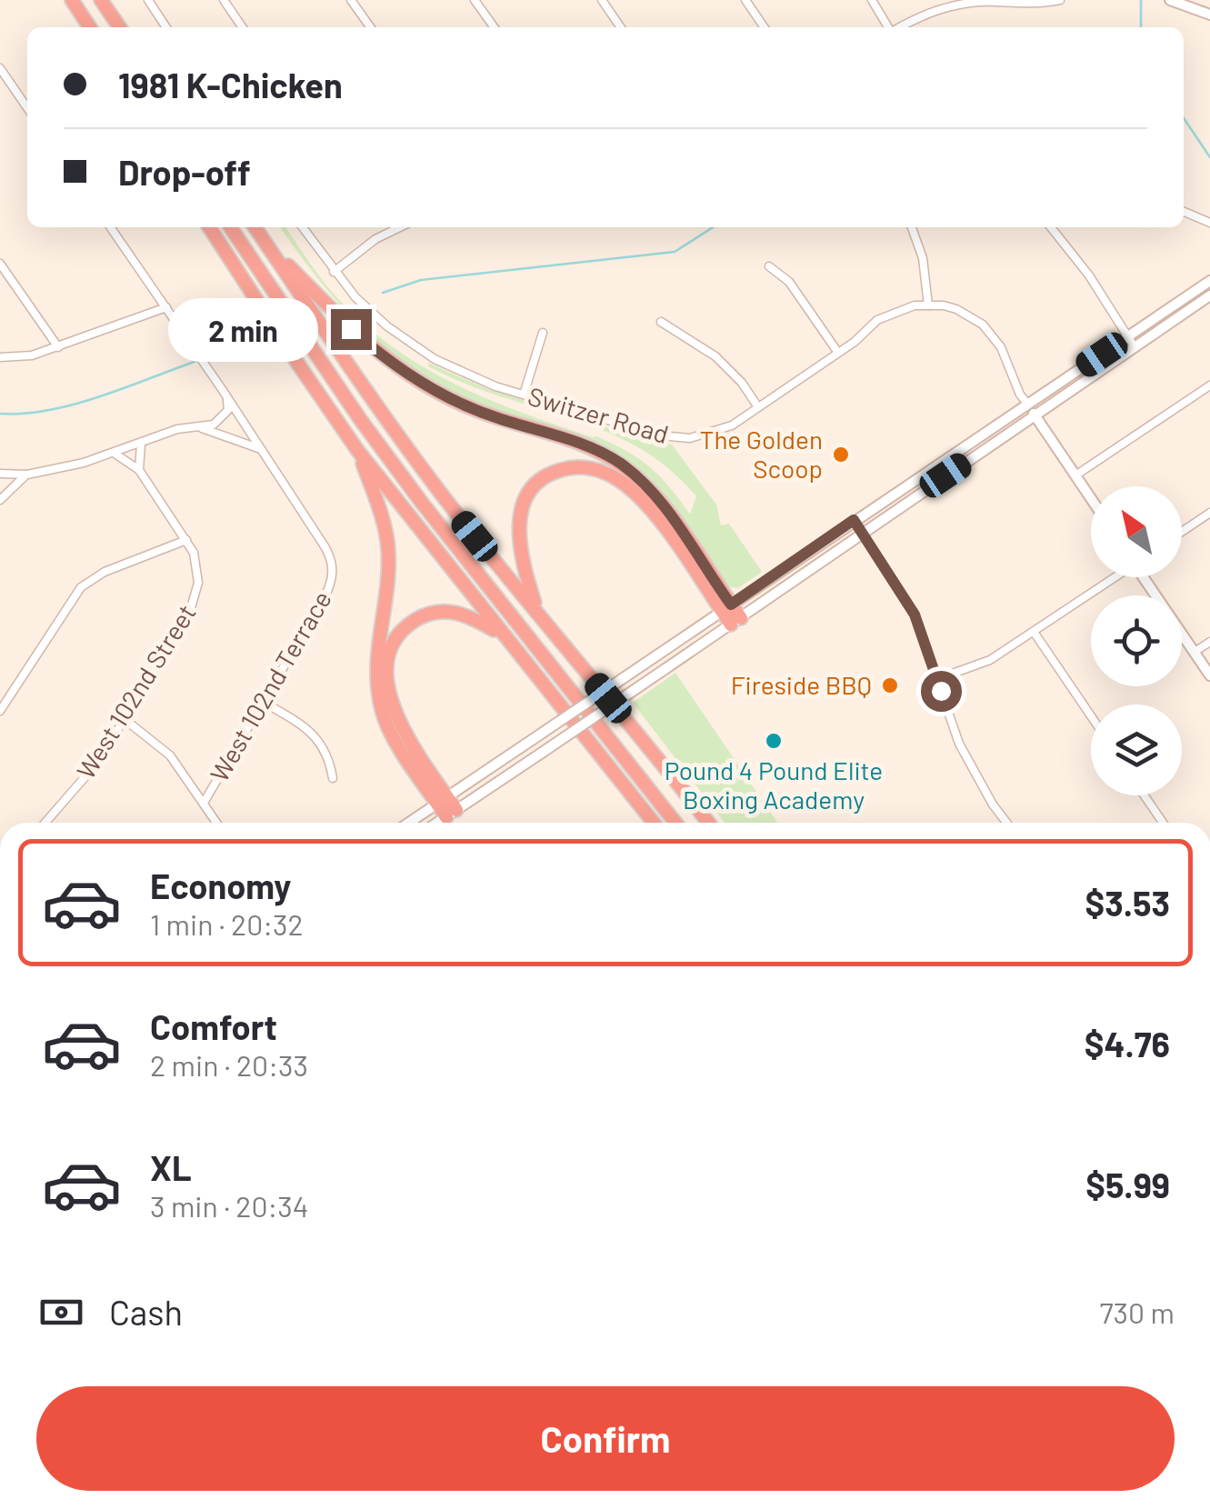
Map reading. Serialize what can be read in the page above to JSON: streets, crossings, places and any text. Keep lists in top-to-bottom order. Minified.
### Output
{"streets":{"street":["Switzer Road","West 102nd Terrace","West 102nd Street"]},"places":["The Golden Scoop","Fireside BBQ","Pound 4 Pound Elite Boxing Academy"],"north":"top left","page":{"banner":["1981 K-Chicken","Drop-off"],"bubble":"2 min","list":[{"name":"Economy","note":"1 min · 20:32","value":"$3.53"},{"name":"Comfort","note":"2 min · 20:33","value":"$4.76"},{"name":"XL","note":"3 min · 20:34","value":"$5.99"}],"pay":["Cash","730 m"],"buttons":"Confirm"}}
